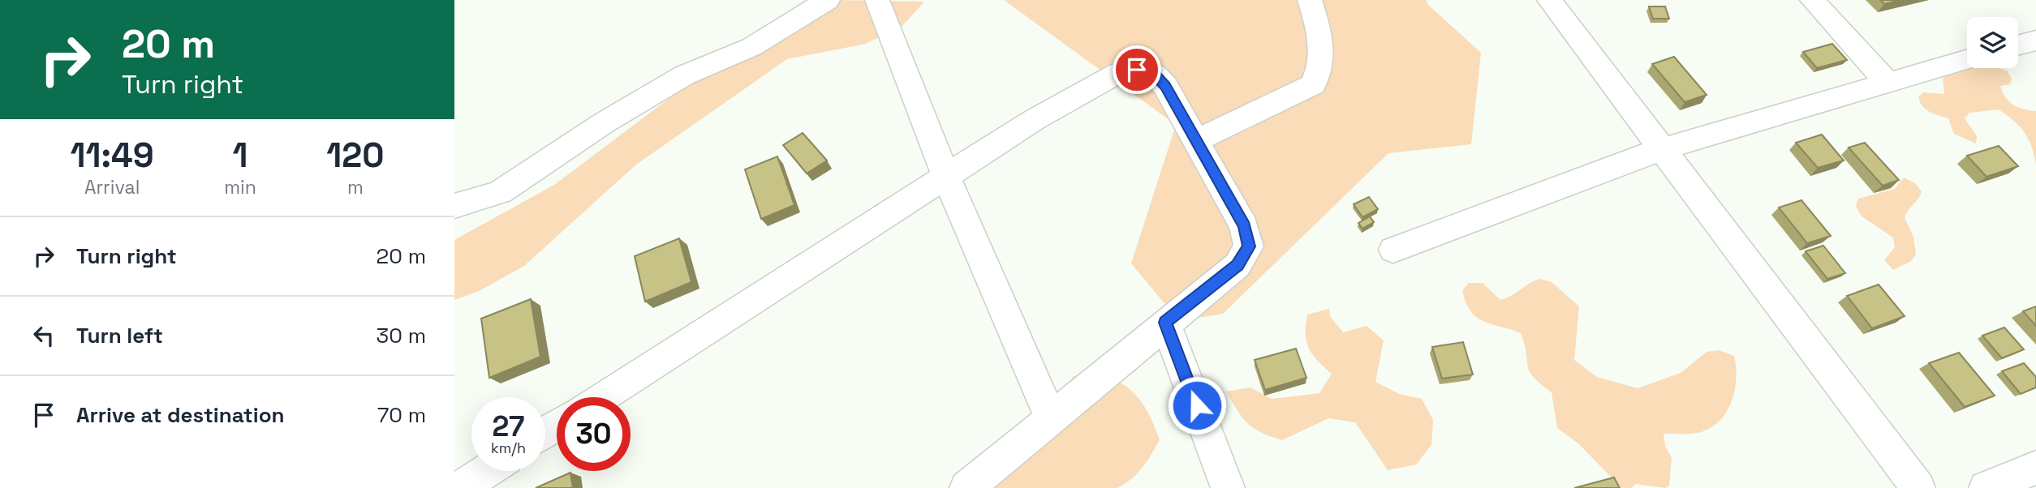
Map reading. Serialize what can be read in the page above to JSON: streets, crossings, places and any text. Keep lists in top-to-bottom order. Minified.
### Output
{"page":{"turn":["20 m","Turn right"],"eta":["11:49","Arrival","1","min","120","m"],"list":[{"name":"Turn right","value":"20 m"},{"name":"Turn left","value":"30 m"},{"name":"Arrive at destination","value":"70 m"}],"speed":"27 km/h","limit":"30"}}
